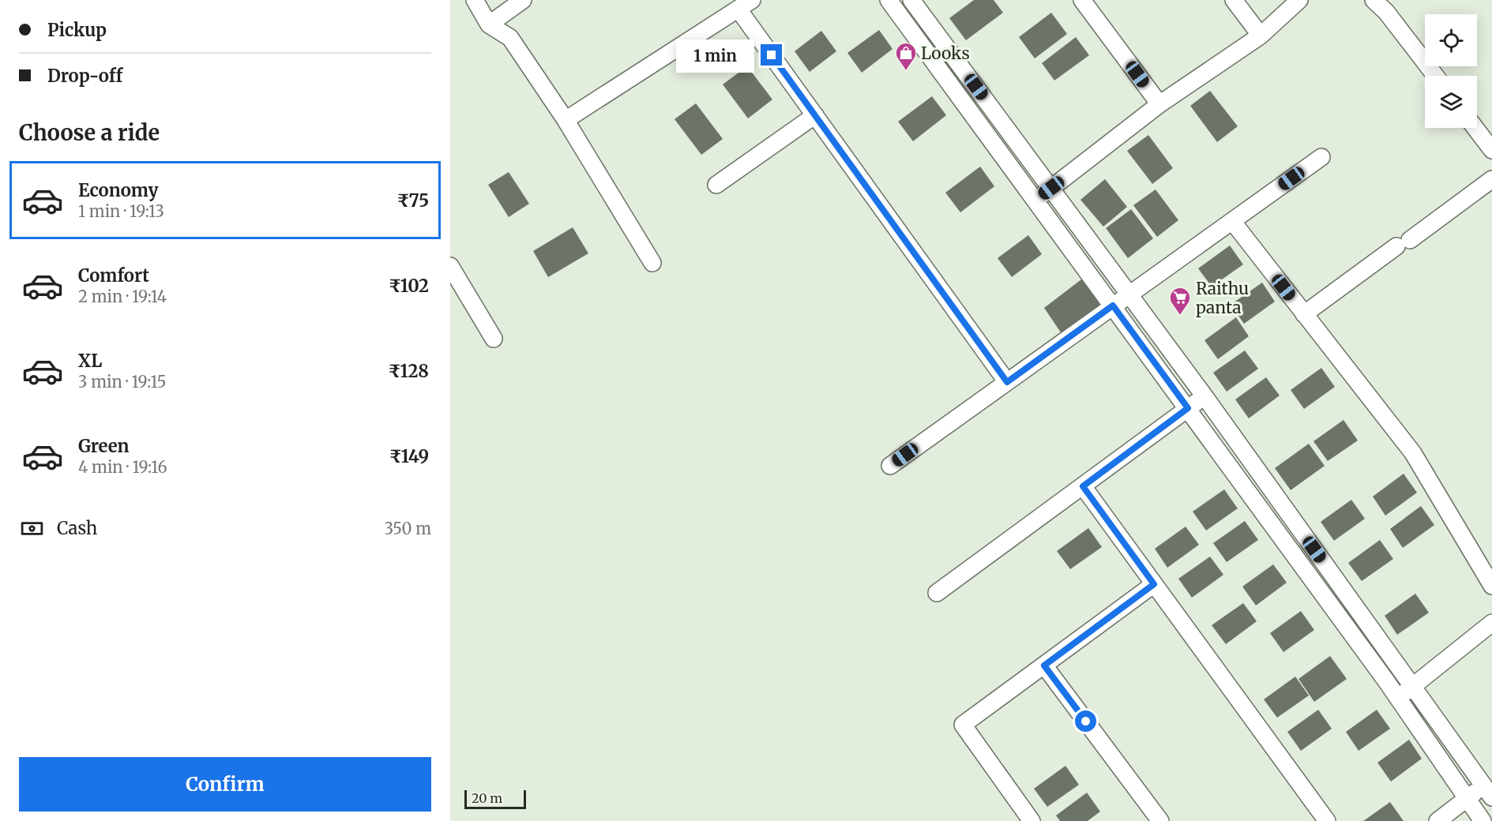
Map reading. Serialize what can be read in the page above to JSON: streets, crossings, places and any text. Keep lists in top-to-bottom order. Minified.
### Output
{"places":{"shop":["Looks"],"supermarket":["Raithu panta"]},"scale_bar":"20 m","page":{"banner":["Pickup","Drop-off"],"bubble":"1 min","heading":"Choose a ride","list":[{"name":"Economy","note":"1 min · 19:13","value":"₹75"},{"name":"Comfort","note":"2 min · 19:14","value":"₹102"},{"name":"XL","note":"3 min · 19:15","value":"₹128"},{"name":"Green","note":"4 min · 19:16","value":"₹149"}],"pay":["Cash","350 m"],"buttons":"Confirm","scale":"20 m"}}
